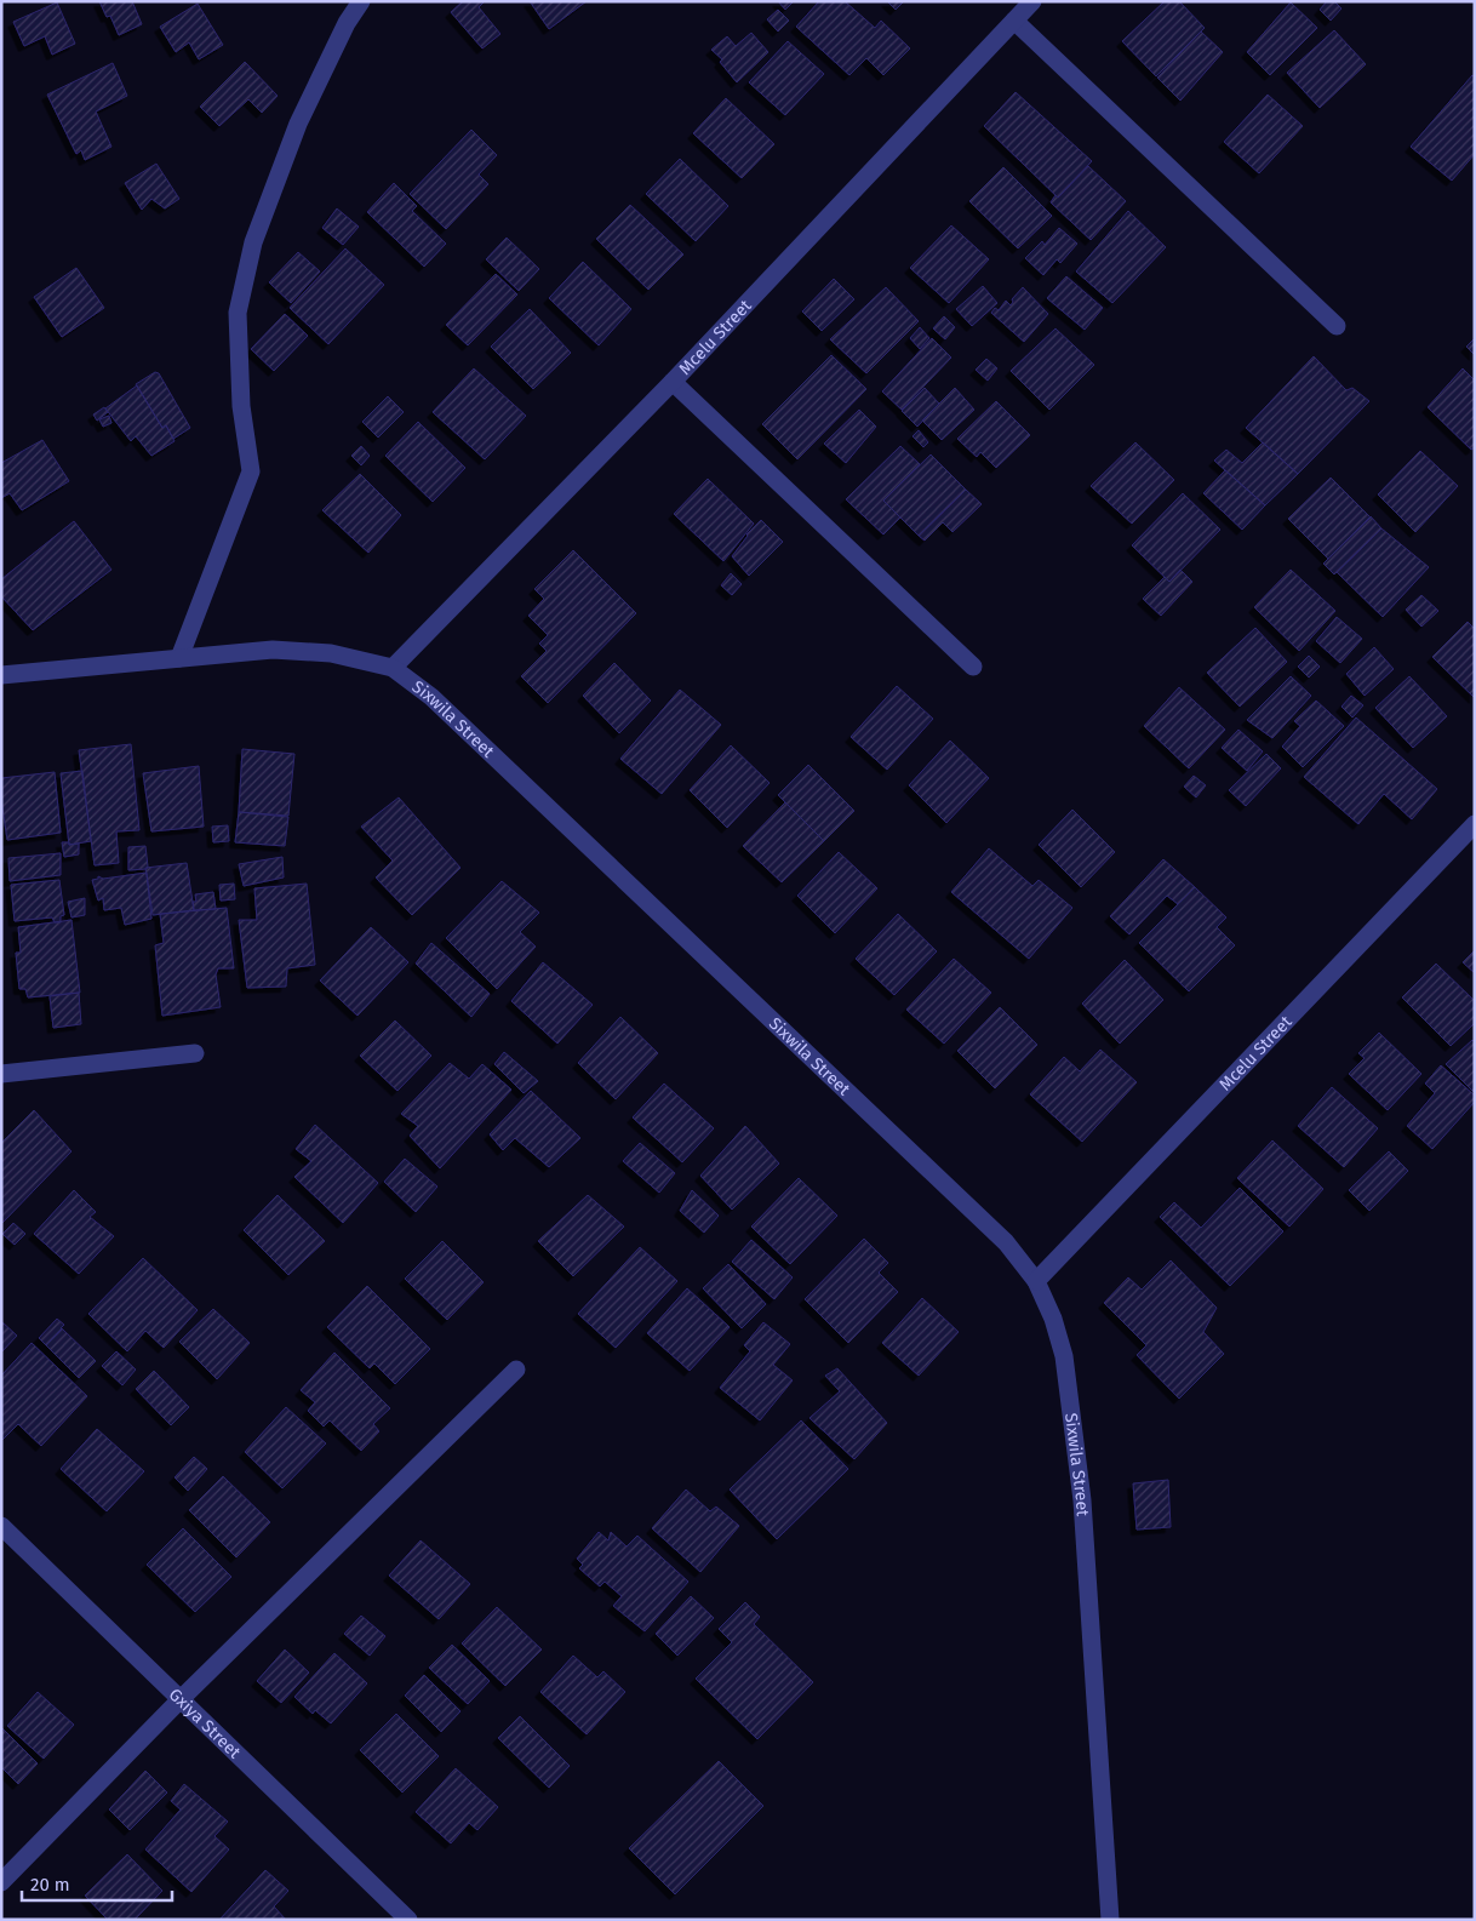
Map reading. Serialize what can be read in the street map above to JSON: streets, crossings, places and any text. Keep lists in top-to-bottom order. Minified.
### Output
{"streets":{"street":["Mcelu Street","Sixwila Street","Gxiya Street"]},"crossings":[["Mcelu Street","Sixwila Street"]],"scale_bar":"20 m"}
